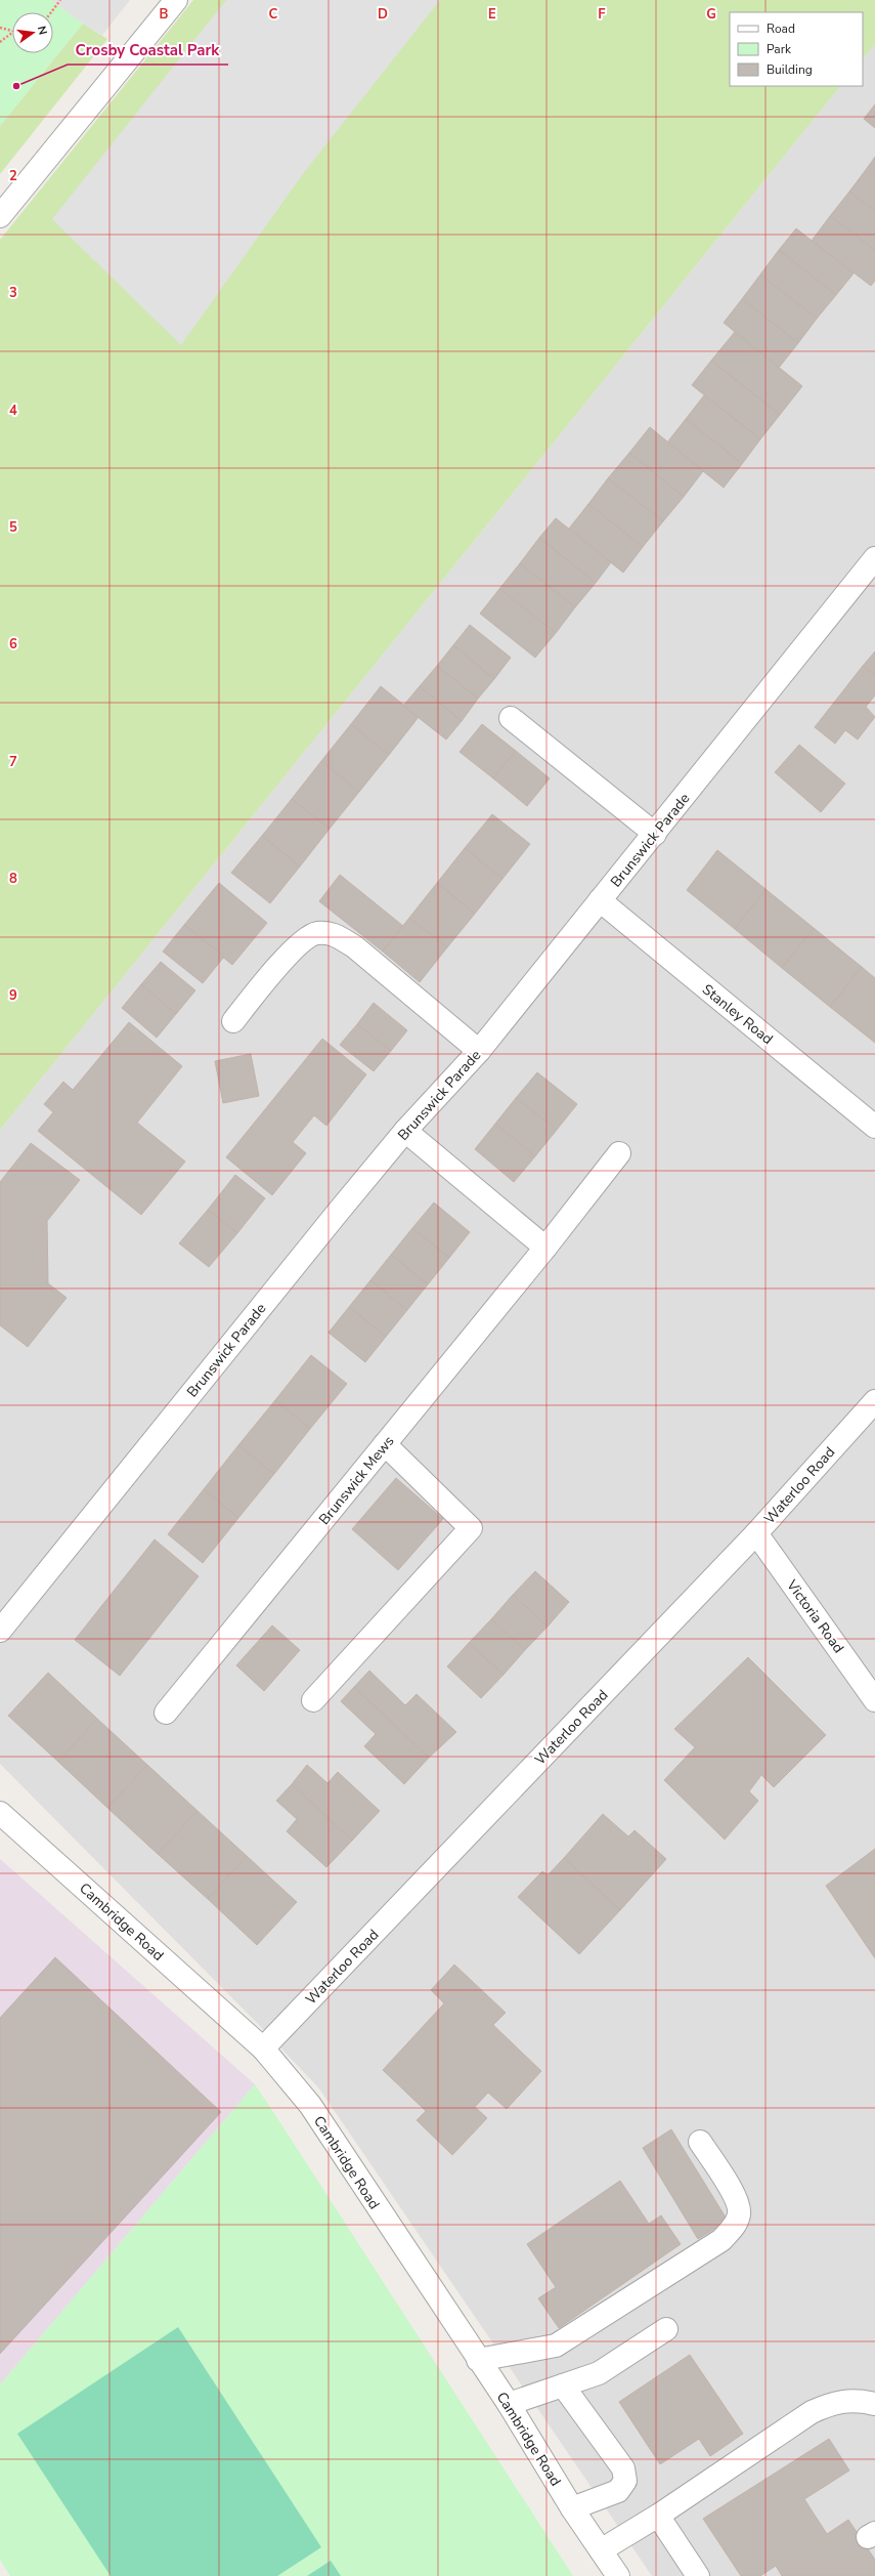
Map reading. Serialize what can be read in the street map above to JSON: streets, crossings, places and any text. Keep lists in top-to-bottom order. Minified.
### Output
{"streets":{"street":["Brunswick Parade","Stanley Road","Brunswick Mews","Waterloo Road","Victoria Road","Cambridge Road"]},"crossings":[["Brunswick Parade","Stanley Road"],["Waterloo Road","Victoria Road"],["Waterloo Road","Cambridge Road"]],"places":["Crosby Coastal Park"],"legend":["Road","Park","Building"],"north":"right","grid":{"columns":["B","C","D","E","F","G"],"rows":["2","3","4","5","6","7","8","9"]}}
